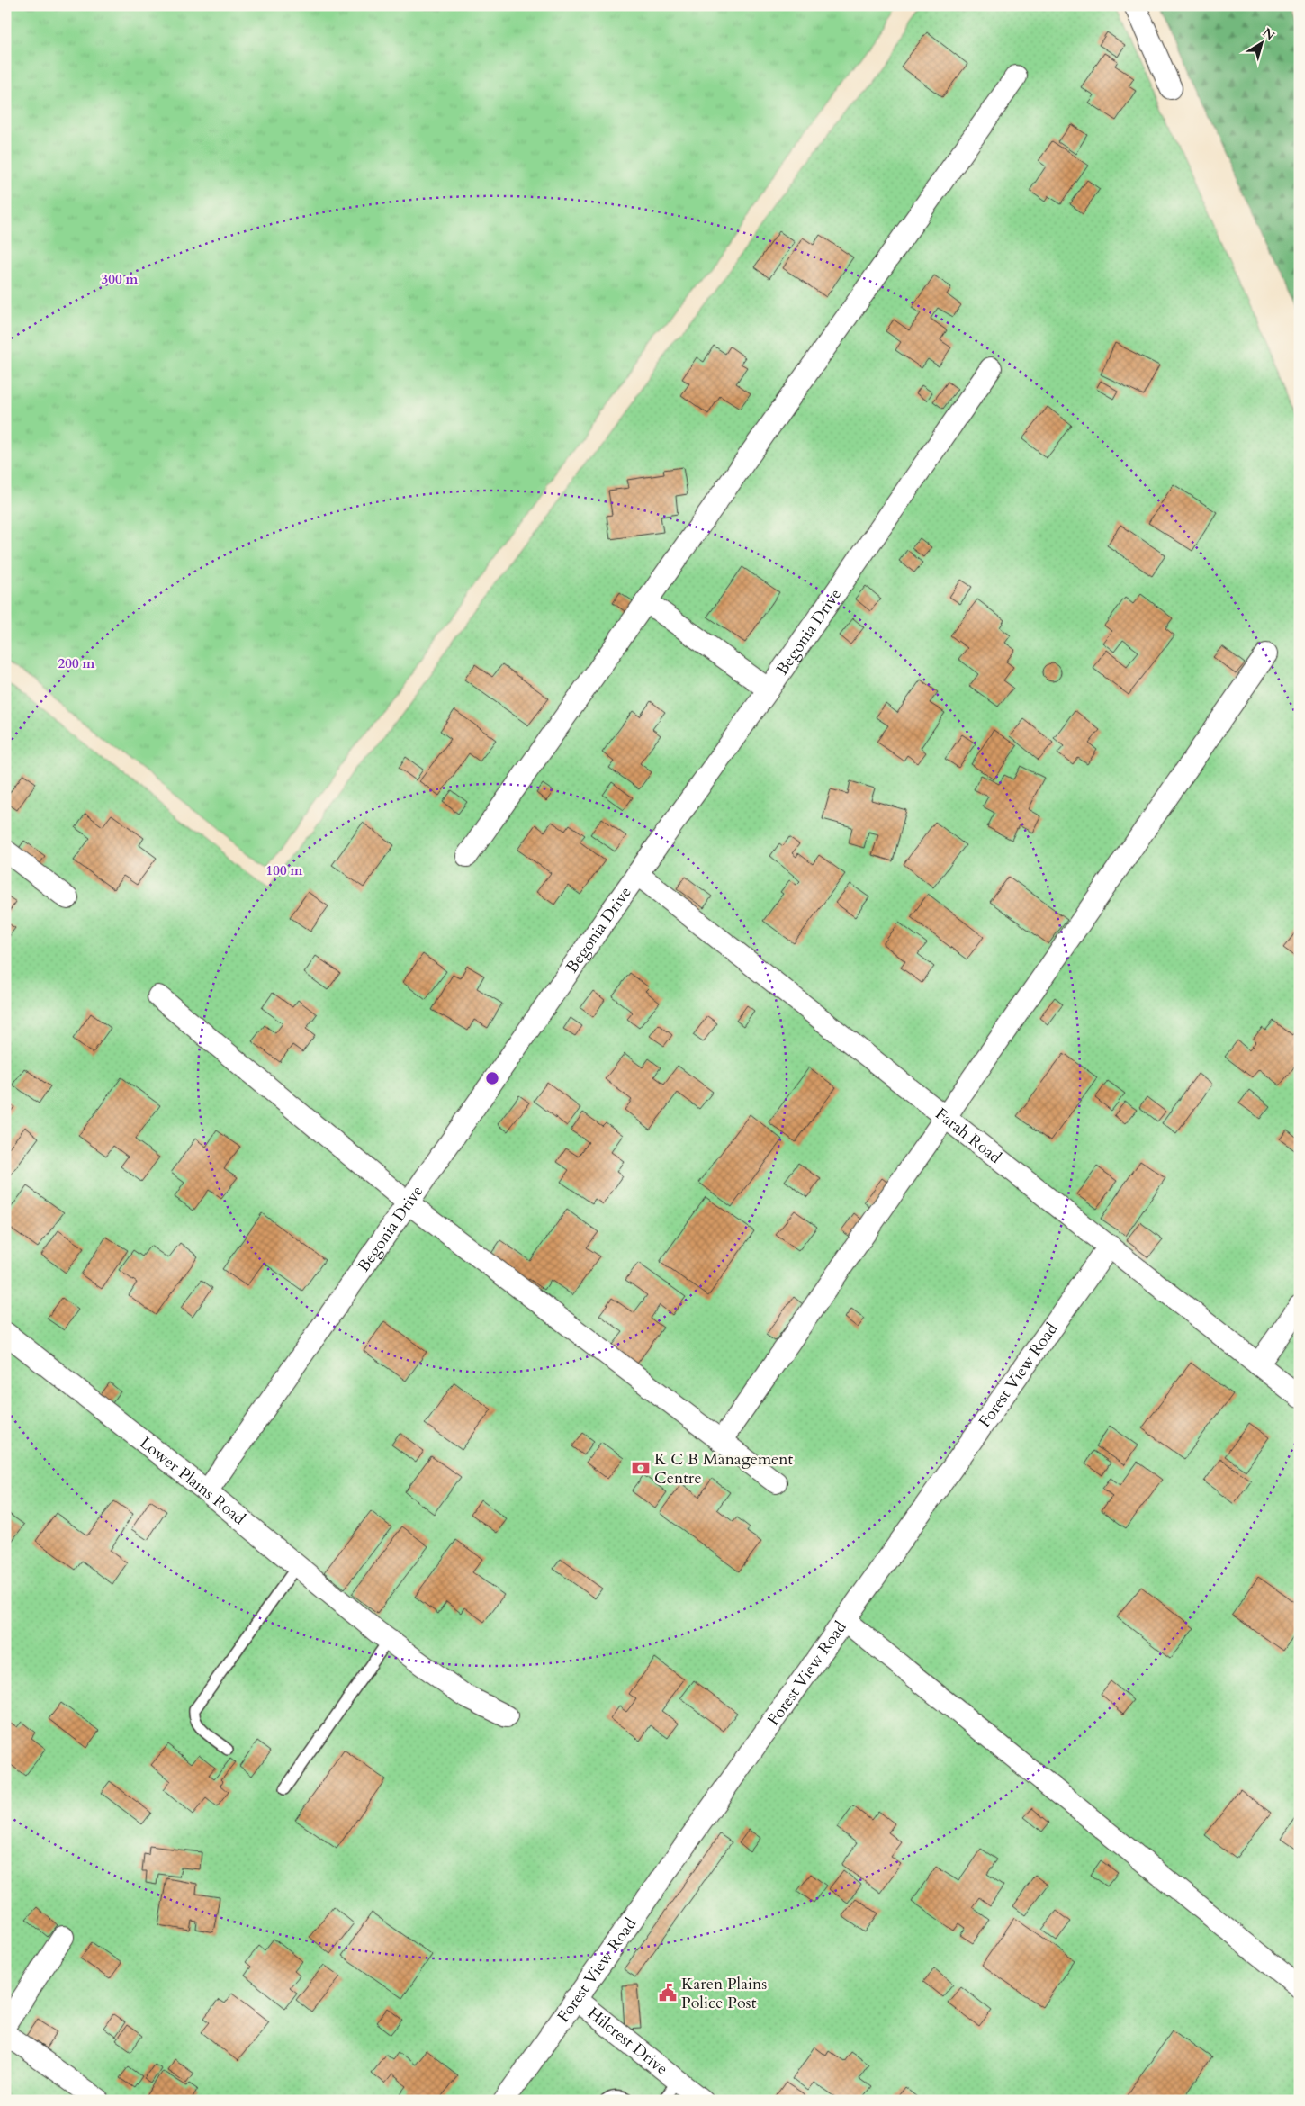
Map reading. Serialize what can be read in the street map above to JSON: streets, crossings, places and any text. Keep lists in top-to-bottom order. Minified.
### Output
{"streets":{"street":["Begonia Drive","Farah Road","Forest View Road","Lower Plains Road","Hilcrest Drive"]},"crossings":[["Begonia Drive","Farah Road"],["Begonia Drive","Lower Plains Road"],["Farah Road","Forest View Road"],["Forest View Road","Hilcrest Drive"]],"places":{"bank":["K C B Management Centre"],"public building":["Karen Plains Police Post"]},"north":"top right","rings":["300 m","200 m","100 m"]}
